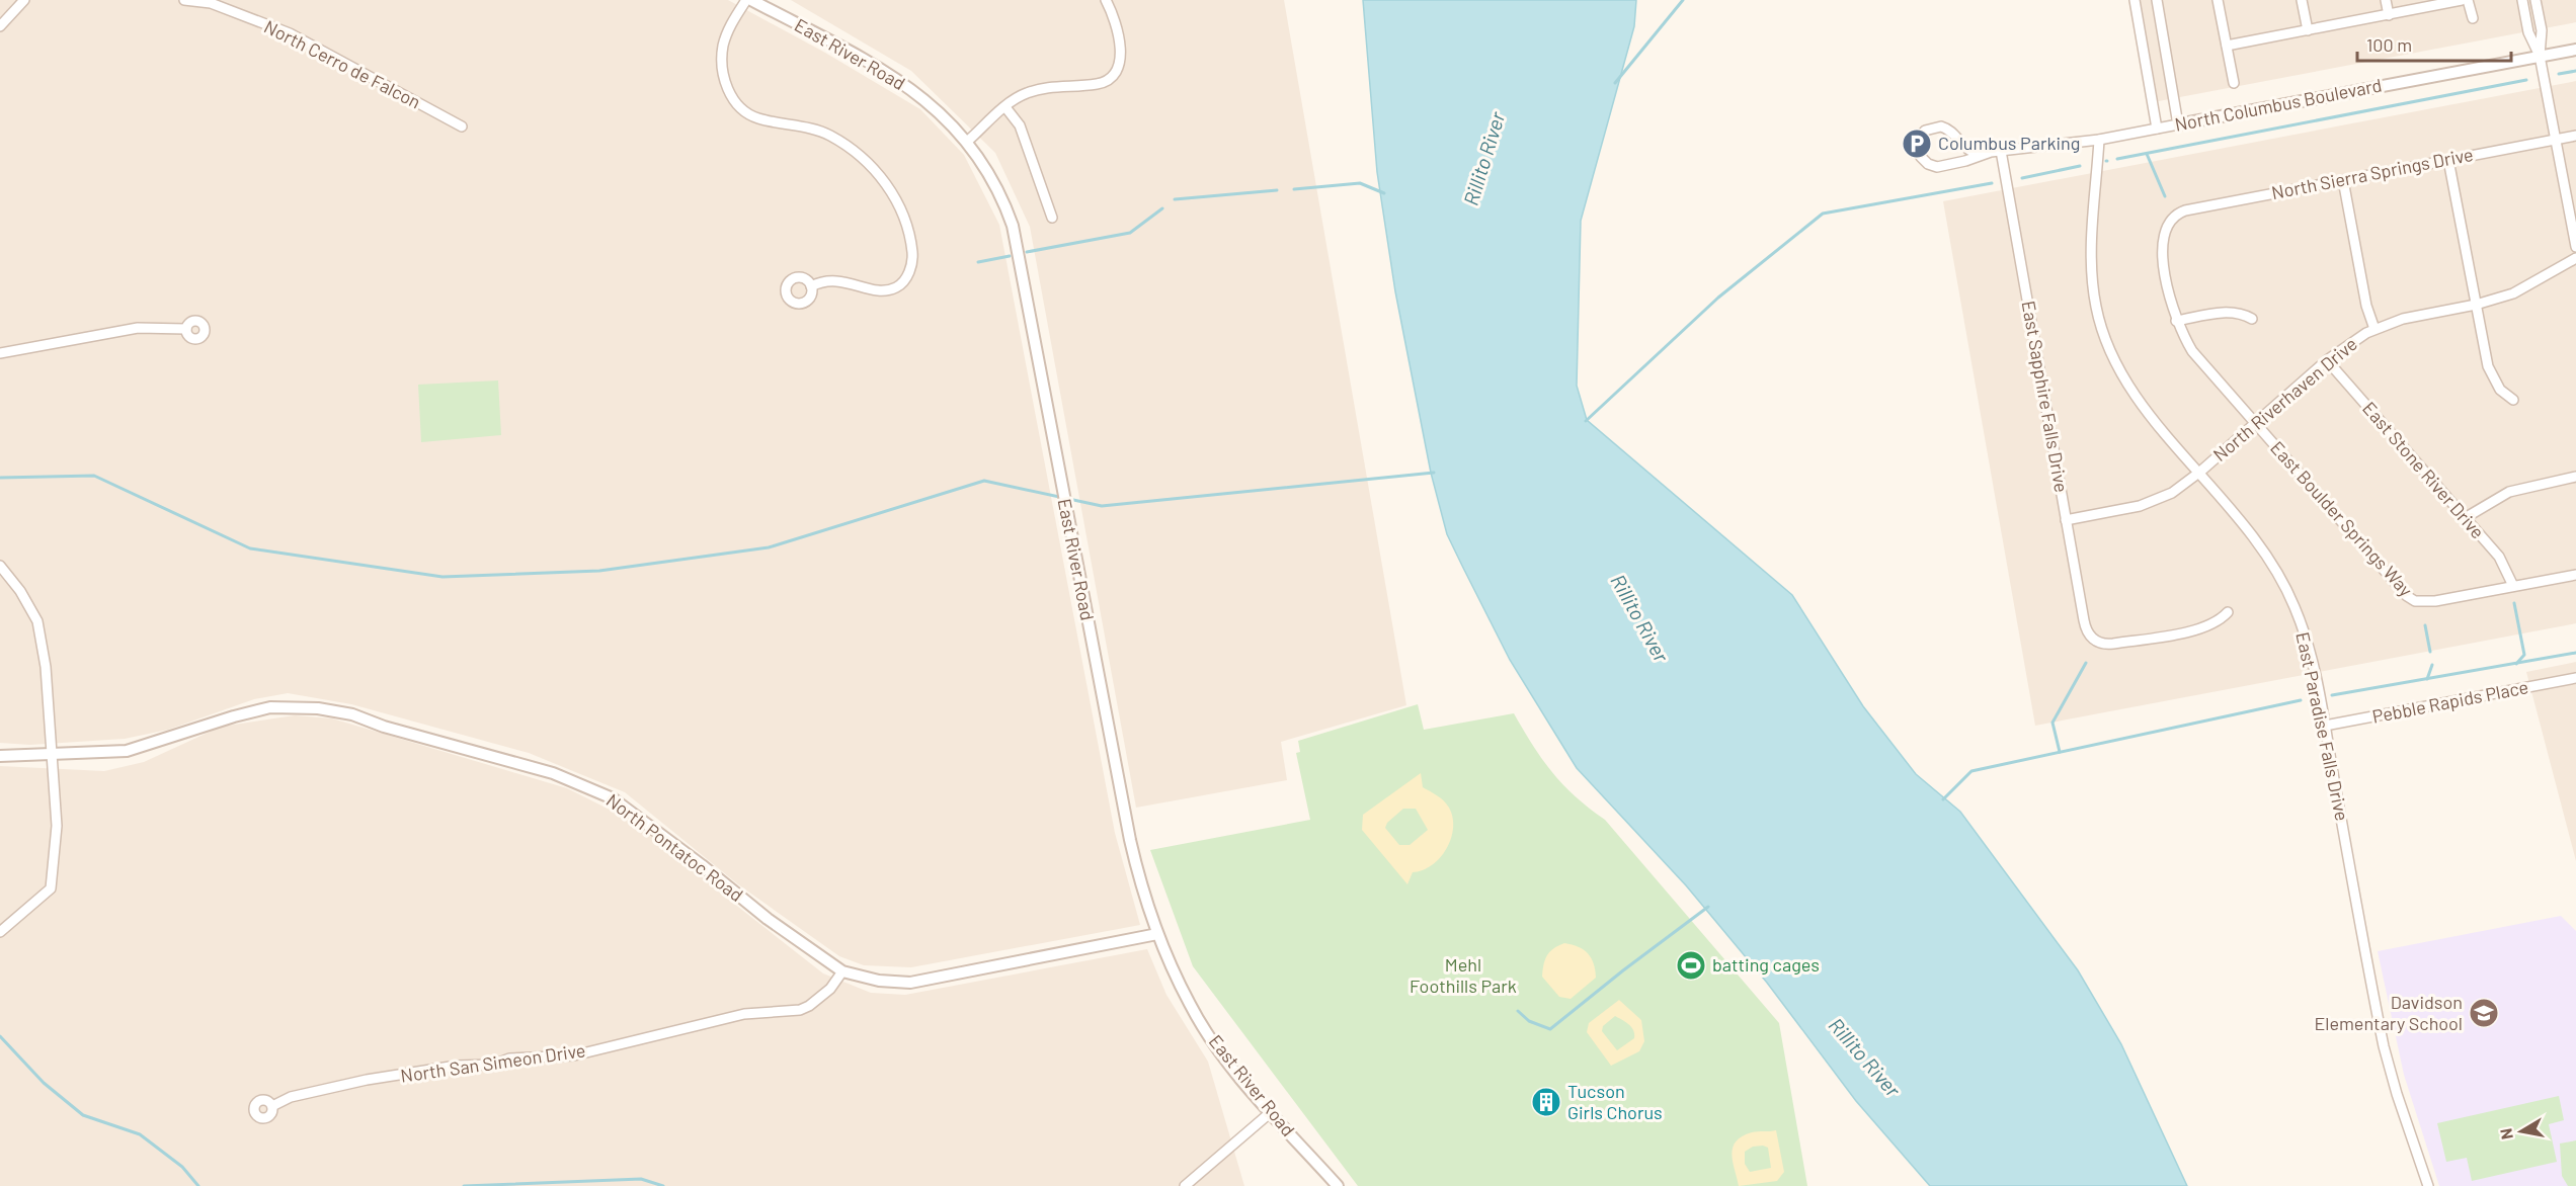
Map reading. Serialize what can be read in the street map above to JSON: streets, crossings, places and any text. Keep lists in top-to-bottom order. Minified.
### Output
{"streets":{"street":["East River Road","North Cerro de Falcon","North Columbus Boulevard","North Sierra Springs Drive","East Sapphire Falls Drive","North Riverhaven Drive","East Stone River Drive","East Boulder Springs Way","Pebble Rapids Place","East Paradise Falls Drive","North Pontatoc Road","North San Simeon Drive"]},"crossings":[["East River Road","North Pontatoc Road"],["North Columbus Boulevard","East Sapphire Falls Drive"],["North Columbus Boulevard","East Paradise Falls Drive"],["North Sierra Springs Drive","East Boulder Springs Way"],["East Sapphire Falls Drive","North Riverhaven Drive"],["North Riverhaven Drive","East Stone River Drive"],["North Riverhaven Drive","East Boulder Springs Way"],["North Riverhaven Drive","East Paradise Falls Drive"],["East Stone River Drive","East Boulder Springs Way"],["Pebble Rapids Place","East Paradise Falls Drive"],["North Pontatoc Road","North San Simeon Drive"]],"water":["Rillito River"],"parks":["Mehl Foothills Park"],"places":{"parking":["Columbus Parking"],"sports":["batting cages"],"school or university":["Davidson Elementary School"],"building":["Tucson Girls Chorus"]},"scale_bar":"100 m","north":"left"}
